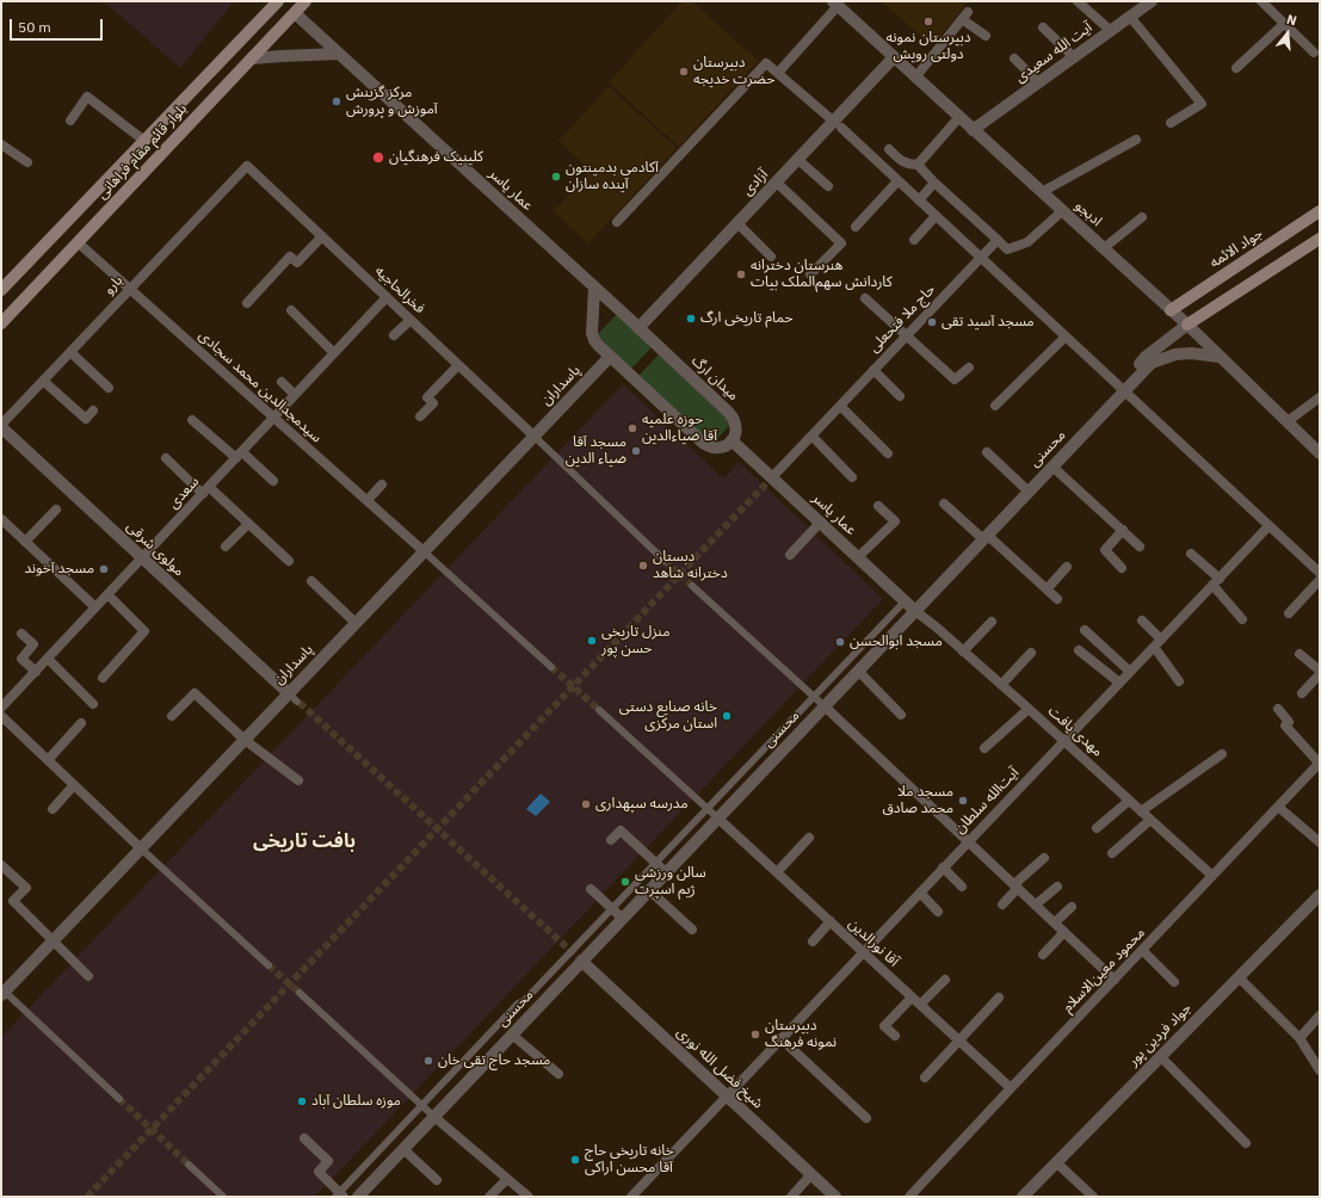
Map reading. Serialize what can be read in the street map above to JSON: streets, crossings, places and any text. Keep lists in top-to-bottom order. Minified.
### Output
{"streets":{"main road":["بلوار قائم مقام فراهانی","جواد الائمه"],"street":["آیت الله سعیدی","آزادی","عمار یاسر","ادبجو","بارو","فخرالحاجیه","حاج ملا فتحعلی","میدان ارگ","پاسداران","سیدمجدالدین محمد سجادی","محسنی","سعدی","مولوی شرقی","مهدی یافت","آیت‌الله سلطان","آقا نورالدین","محمود معین‌الاسلام","جواد فردین پور","شیخ فضل الله نوری"]},"crossings":[["آیت الله سعیدی","ادبجو"],["بلوار قائم مقام فراهانی","عمار یاسر"],["بلوار قائم مقام فراهانی","سیدمجدالدین محمد سجادی"],["آزادی","ادبجو"],["آزادی","میدان ارگ"],["عمار یاسر","حاج ملا فتحعلی"],["عمار یاسر","میدان ارگ"],["عمار یاسر","محسنی"],["عمار یاسر","مهدی یافت"],["ادبجو","جواد الائمه"],["ادبجو","محسنی"],["بارو","فخرالحاجیه"],["بارو","سیدمجدالدین محمد سجادی"],["بارو","مولوی شرقی"],["فخرالحاجیه","پاسداران"],["فخرالحاجیه","سعدی"],["پاسداران","سیدمجدالدین محمد سجادی"],["پاسداران","مولوی شرقی"],["سیدمجدالدین محمد سجادی","سعدی"],["محسنی","مهدی یافت"],["محسنی","آقا نورالدین"],["محسنی","شیخ فضل الله نوری"],["سعدی","مولوی شرقی"],["مهدی یافت","آیت‌الله سلطان"],["مهدی یافت","محمود معین‌الاسلام"],["آیت‌الله سلطان","آقا نورالدین"],["آیت‌الله سلطان","شیخ فضل الله نوری"],["آقا نورالدین","محمود معین‌الاسلام"]],"districts":["بافت تاریخی"],"places":["دبیرستان نمونه دولتی رویش","دبیرستان حضرت خدیجه","مرکز گزینش آموزش و پرورش","کلینیک فرهنگیان","آکادمی بدمینتون آینده سازان","هنرستان دخترانه کاردانش سهم‌الملک بیات","حمام تاریخی ارگ","مسجد آسید تقی","حوزه علمیه آقا ضیاءالدین","مسجد آقا ضیاء الدین","دبستان دخترانه شاهد","مسجد آخوند","منزل تاریخی حسن پور","مسجد ابوالحسن","خانه صنایع دستی استان مرکزی","مسجد ملا محمد صادق","مدرسه سپهداری","سالن ورزشی ژیم اسپرت","دبیرستان نمونه فرهنگ","مسجد حاج تقی خان","موزه سلطان آباد","خانه تاریخی حاج آقا محسن اراکی"],"scale_bar":"50 m","north":"top"}
